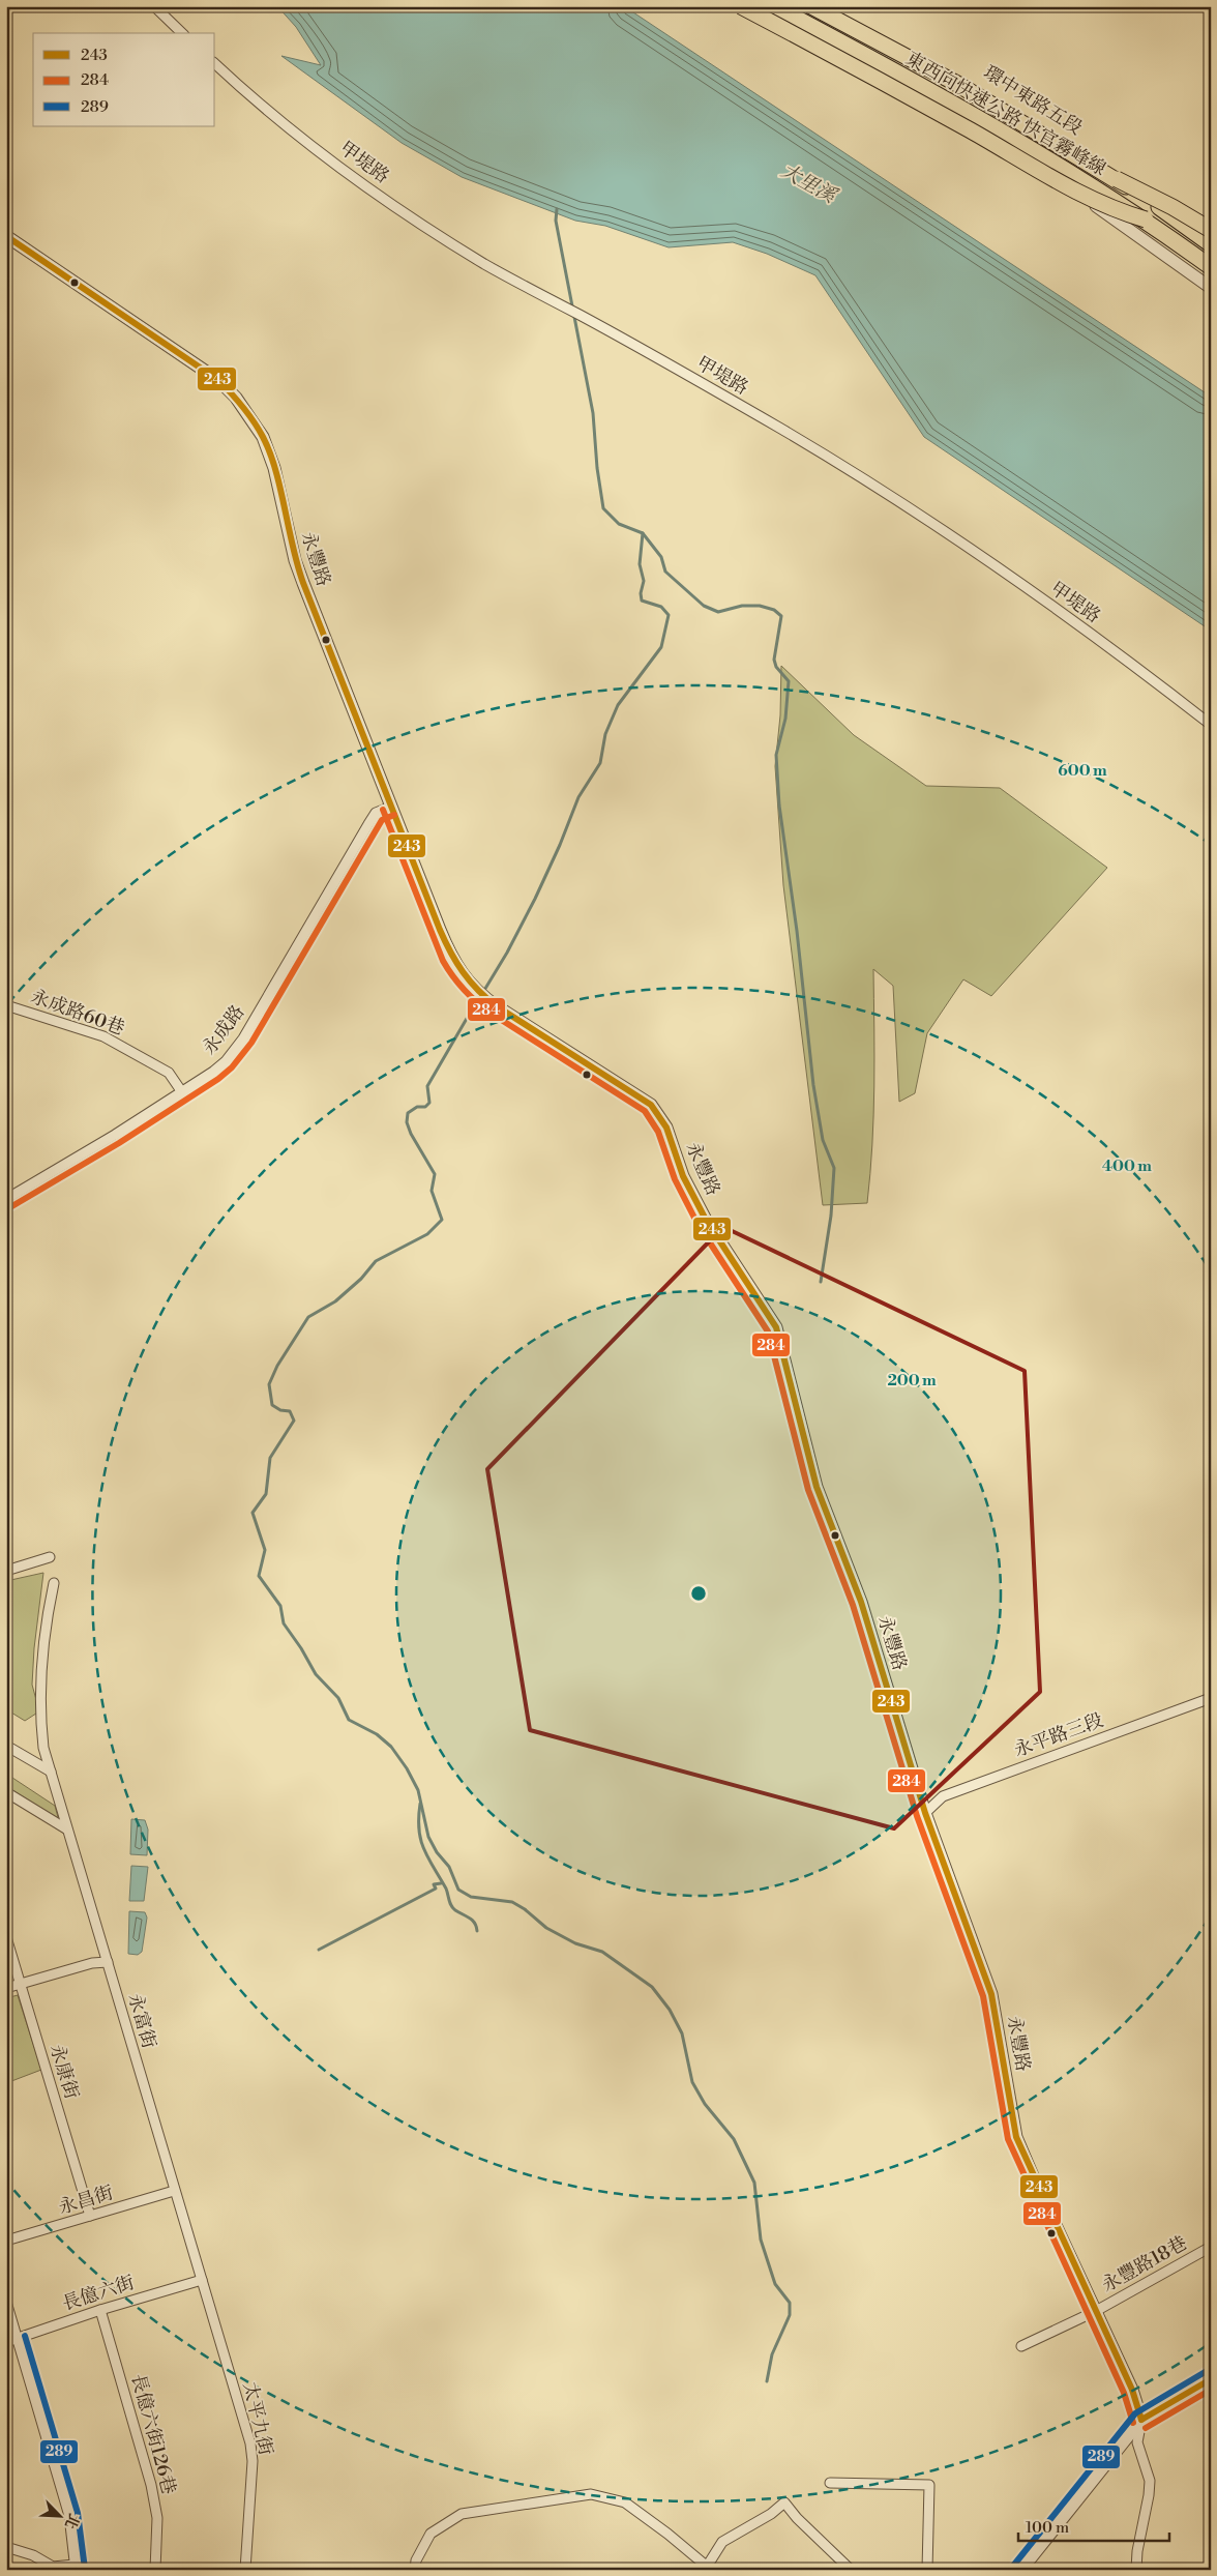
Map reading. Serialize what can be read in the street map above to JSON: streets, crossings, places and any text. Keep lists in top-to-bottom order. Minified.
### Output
{"streets":{"highway":["東西向快速公路 快官霧峰線"],"street":["環中東路五段","甲堤路","永豐路","永成路60巷","永成路","永平路三段","永富街","永康街","永昌街","永豐路18巷","長億六街","太平九街","長億六街126巷"]},"crossings":[["永豐路","永成路"],["永豐路","永平路三段"],["永豐路","永豐路18巷"],["永成路60巷","永成路"],["永富街","永昌街"],["永富街","長億六街"],["永富街","太平九街"],["永康街","永昌街"],["長億六街","太平九街"],["長億六街","長億六街126巷"]],"water":["大里溪"],"lines":["transit line 243","transit line 284","transit line 289"],"legend":["243","284","289"],"scale_bar":"100 m","north":"bottom right","rings":["600 m","400 m","200 m"]}
